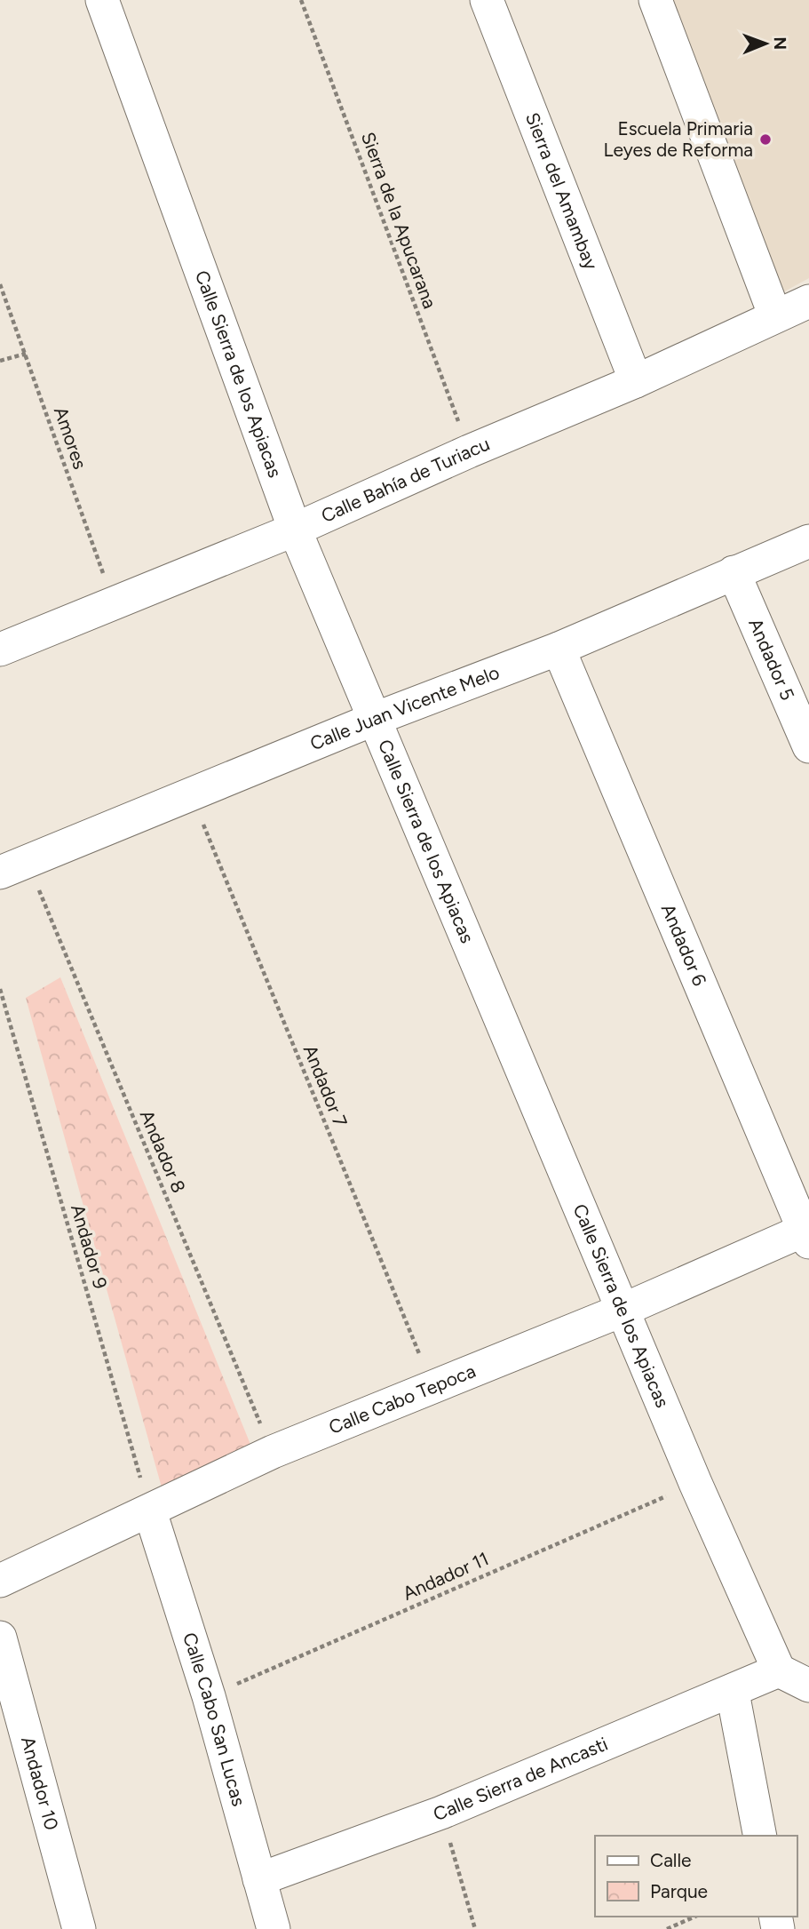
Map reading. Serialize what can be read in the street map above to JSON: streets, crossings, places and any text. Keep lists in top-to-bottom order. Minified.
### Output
{"streets":{"street":["Sierra del Amambay","Calle Sierra de los Apiacas","Calle Bahía de Turiacu","Andador 5","Calle Juan Vicente Melo","Andador 6","Calle Cabo Tepoca","Calle Cabo San Lucas","Calle Sierra de Ancasti","Andador 10"],"path":["Sierra de la Apucarana","Amores","Andador 7","Andador 8","Andador 9","Andador 11"]},"crossings":[["Sierra del Amambay","Calle Bahía de Turiacu"],["Sierra de la Apucarana","Calle Bahía de Turiacu"],["Calle Sierra de los Apiacas","Calle Bahía de Turiacu"],["Calle Sierra de los Apiacas","Calle Juan Vicente Melo"],["Calle Sierra de los Apiacas","Calle Cabo Tepoca"],["Calle Sierra de los Apiacas","Andador 11"],["Calle Sierra de los Apiacas","Calle Sierra de Ancasti"],["Amores","Calle Bahía de Turiacu"],["Andador 5","Calle Juan Vicente Melo"],["Calle Juan Vicente Melo","Andador 6"],["Calle Juan Vicente Melo","Andador 7"],["Calle Juan Vicente Melo","Andador 8"],["Andador 6","Calle Cabo Tepoca"],["Andador 7","Calle Cabo Tepoca"],["Andador 8","Calle Cabo Tepoca"],["Andador 9","Calle Cabo Tepoca"],["Andador 9","Calle Cabo San Lucas"],["Calle Cabo Tepoca","Calle Cabo San Lucas"],["Andador 11","Calle Cabo San Lucas"],["Calle Cabo San Lucas","Calle Sierra de Ancasti"]],"places":["Escuela Primaria Leyes de Reforma"],"legend":["Calle","Parque"],"north":"right"}
